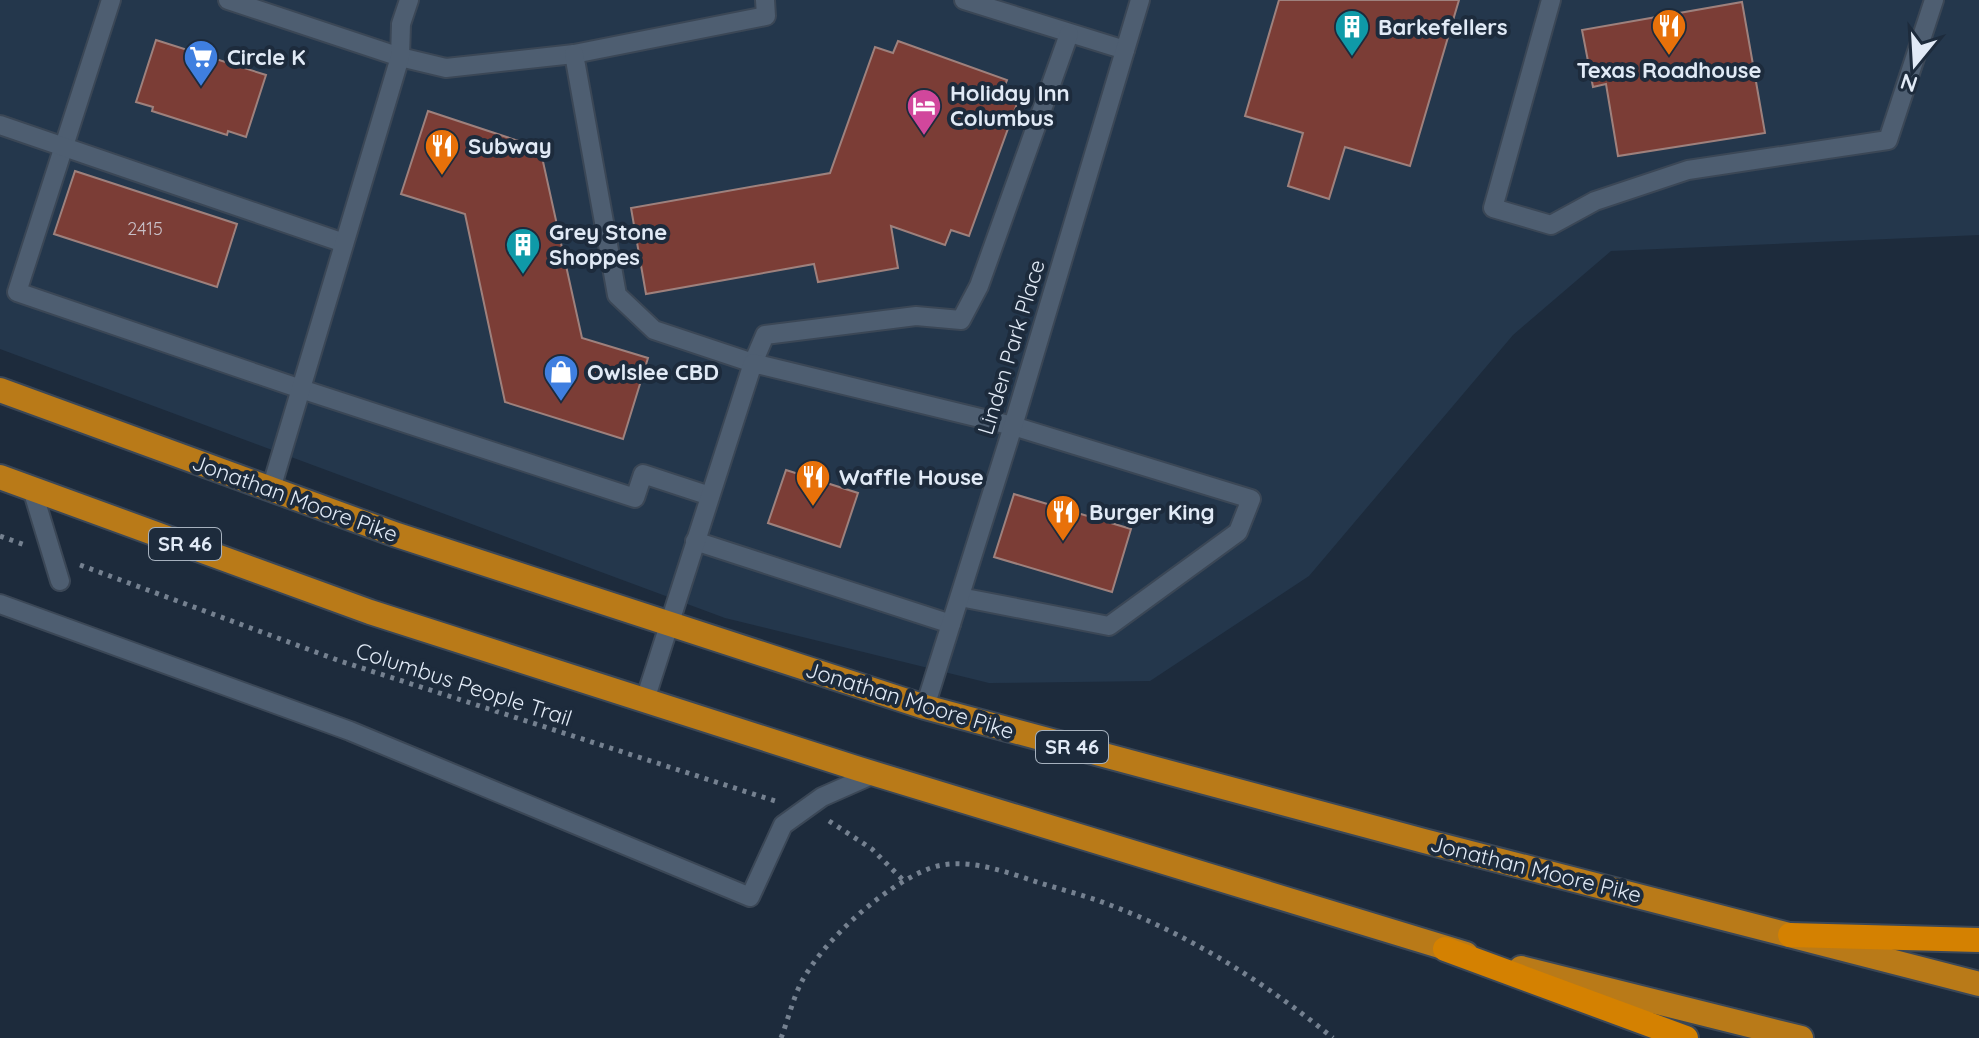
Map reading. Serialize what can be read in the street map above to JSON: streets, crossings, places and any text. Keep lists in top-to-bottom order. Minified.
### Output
{"streets":{"highway":["Jonathan Moore Pike","SR 46"],"lane":["Linden Park Place"],"path":["Columbus People Trail"]},"crossings":[["Linden Park Place","Jonathan Moore Pike"]],"places":{"restaurant":["Texas Roadhouse","Subway","Waffle House","Burger King"],"building":["Barkefellers","Grey Stone Shoppes"],"supermarket":["Circle K"],"hotel":["Holiday Inn Columbus"],"shop":["Owlslee CBD"]},"house_numbers":["2415"],"north":"bottom"}
